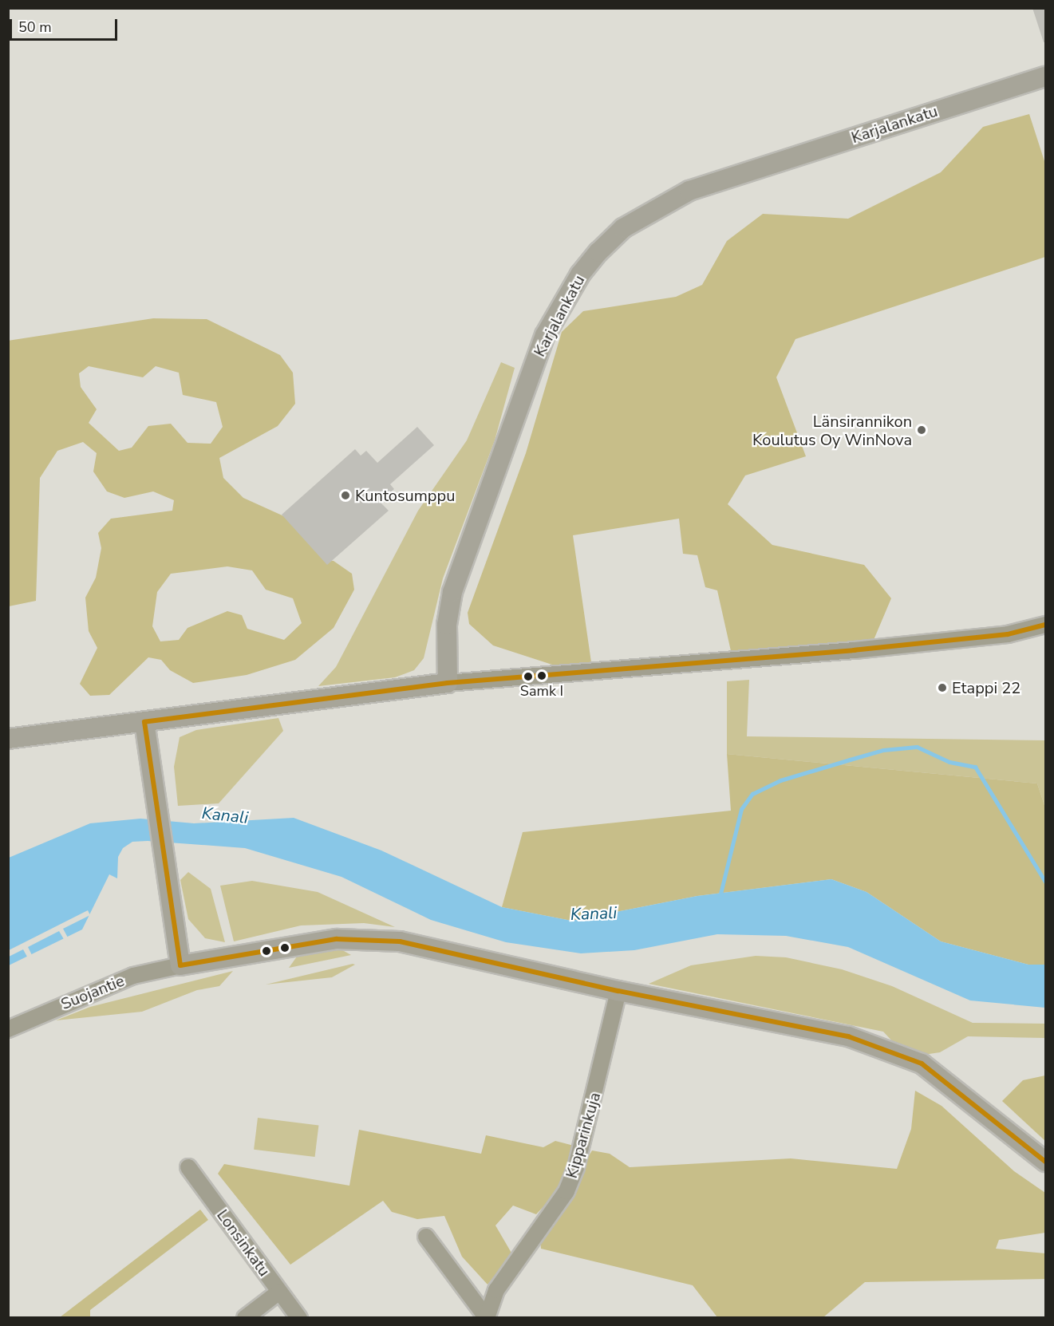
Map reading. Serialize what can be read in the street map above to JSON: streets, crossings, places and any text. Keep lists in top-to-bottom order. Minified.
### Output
{"streets":{"main road":["Karjalankatu"],"street":["Suojantie","Kipparinkuja","Lonsinkatu"]},"water":["Kanali"],"places":["Länsirannikon Koulutus Oy WinNova","Kuntosumppu","Samk I","Etappi 22"],"scale_bar":"50 m"}
